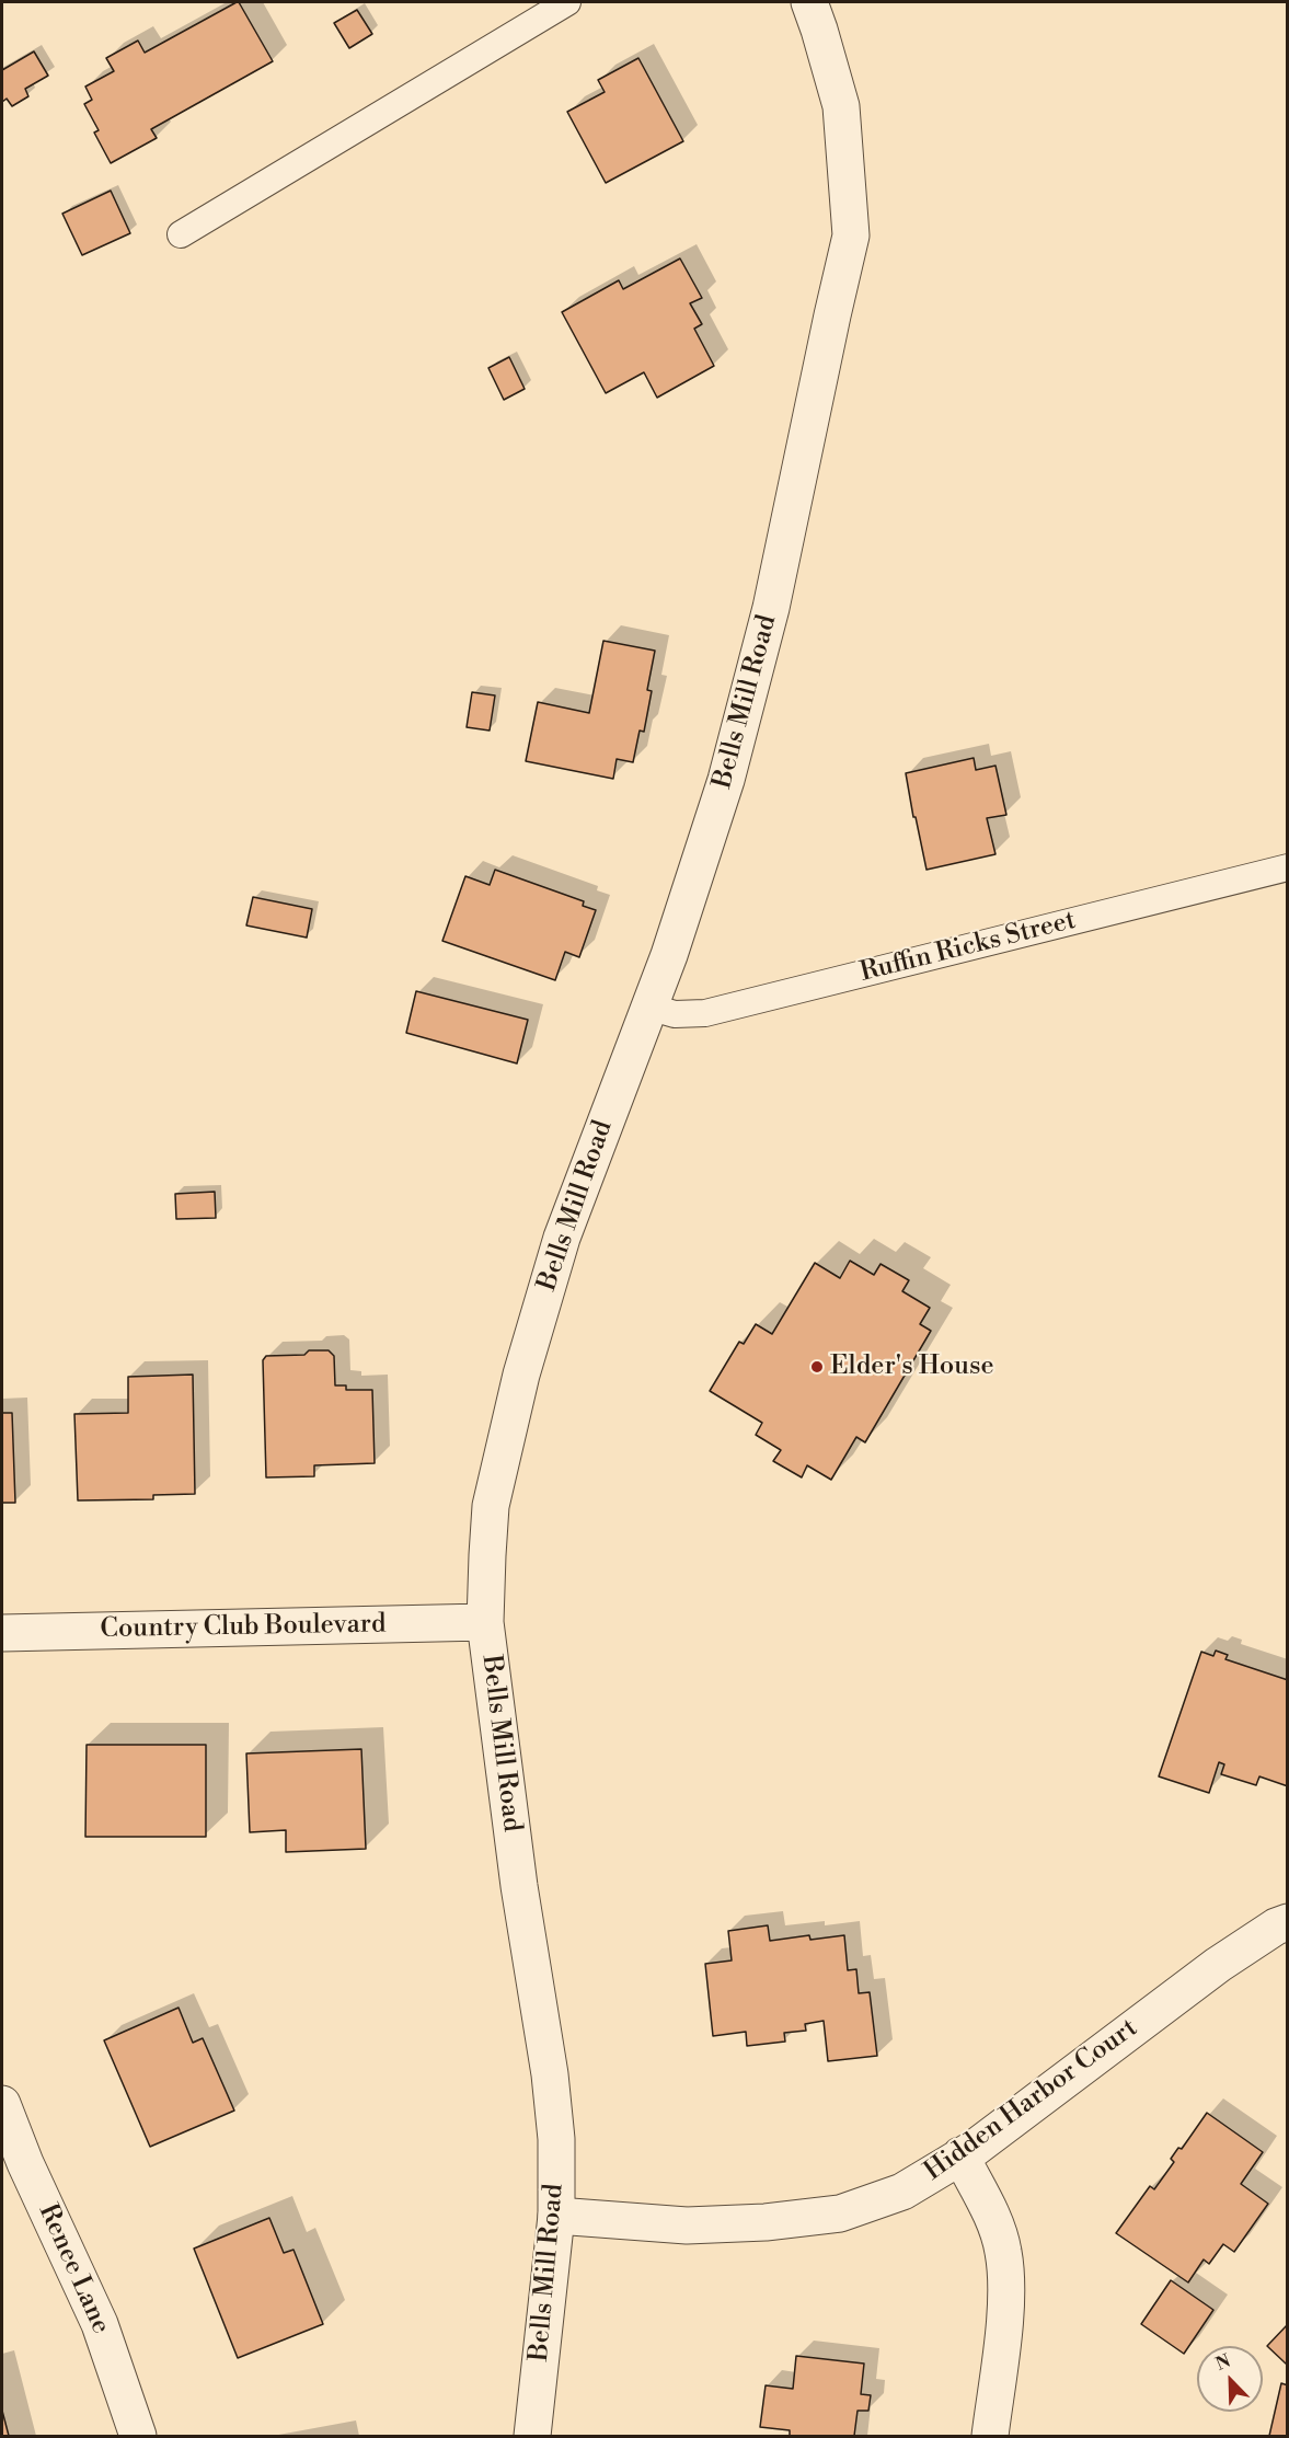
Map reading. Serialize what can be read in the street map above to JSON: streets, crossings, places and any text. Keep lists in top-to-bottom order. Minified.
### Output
{"streets":{"street":["Bells Mill Road","Country Club Boulevard","Hidden Harbor Court","Renee Lane"],"lane":["Ruffin Ricks Street"]},"crossings":[["Bells Mill Road","Ruffin Ricks Street"],["Bells Mill Road","Country Club Boulevard"],["Bells Mill Road","Hidden Harbor Court"]],"places":["Elder's House"],"north":"top left"}
